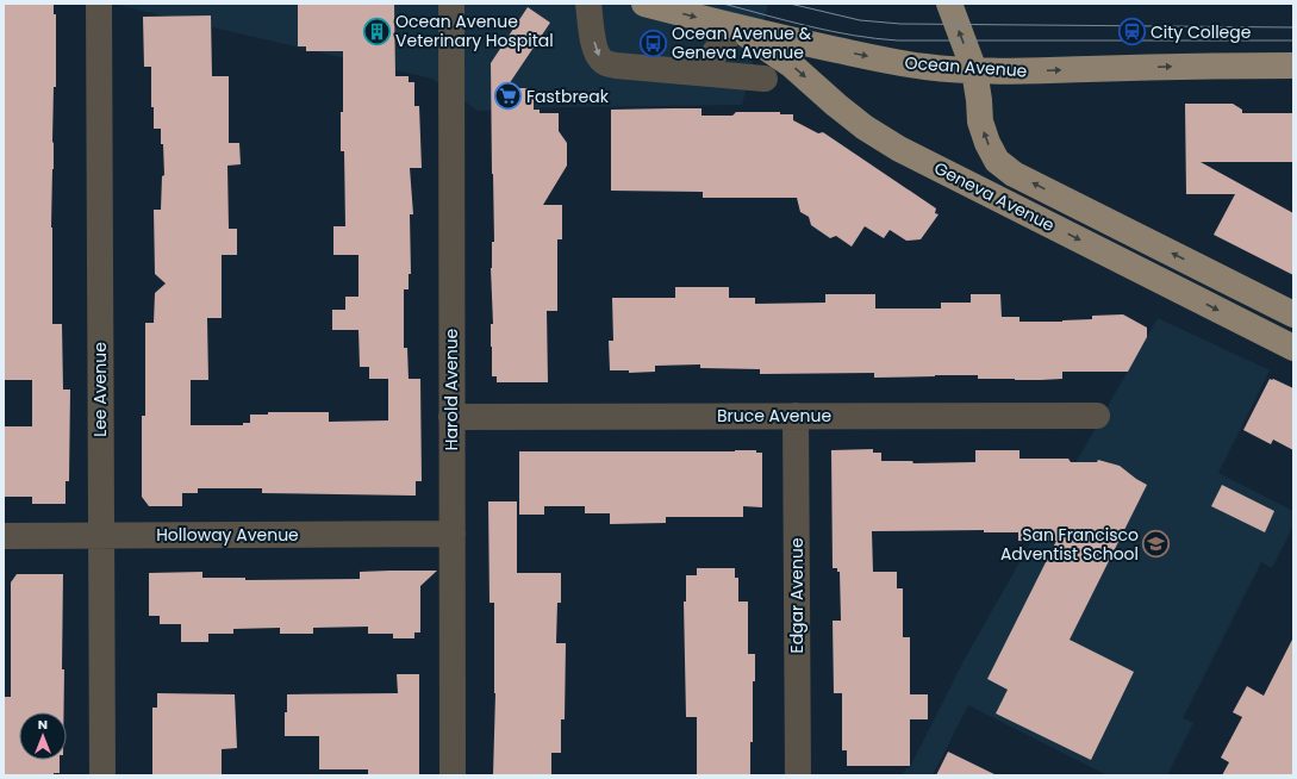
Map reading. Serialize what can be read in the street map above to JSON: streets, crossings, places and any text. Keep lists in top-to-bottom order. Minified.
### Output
{"streets":{"main road":["Ocean Avenue","Geneva Avenue"],"street":["Lee Avenue","Harold Avenue","Bruce Avenue","Holloway Avenue","Edgar Avenue"]},"crossings":[["Ocean Avenue","Geneva Avenue"],["Lee Avenue","Holloway Avenue"],["Harold Avenue","Bruce Avenue"],["Harold Avenue","Holloway Avenue"],["Bruce Avenue","Edgar Avenue"]],"one_way":["Ocean Avenue"],"places":{"building":["Ocean Avenue Veterinary Hospital"],"station":["City College"],"bus stop":["Ocean Avenue & Geneva Avenue"],"supermarket":["Fastbreak"],"school or university":["San Francisco Adventist School"]},"north":"top"}
